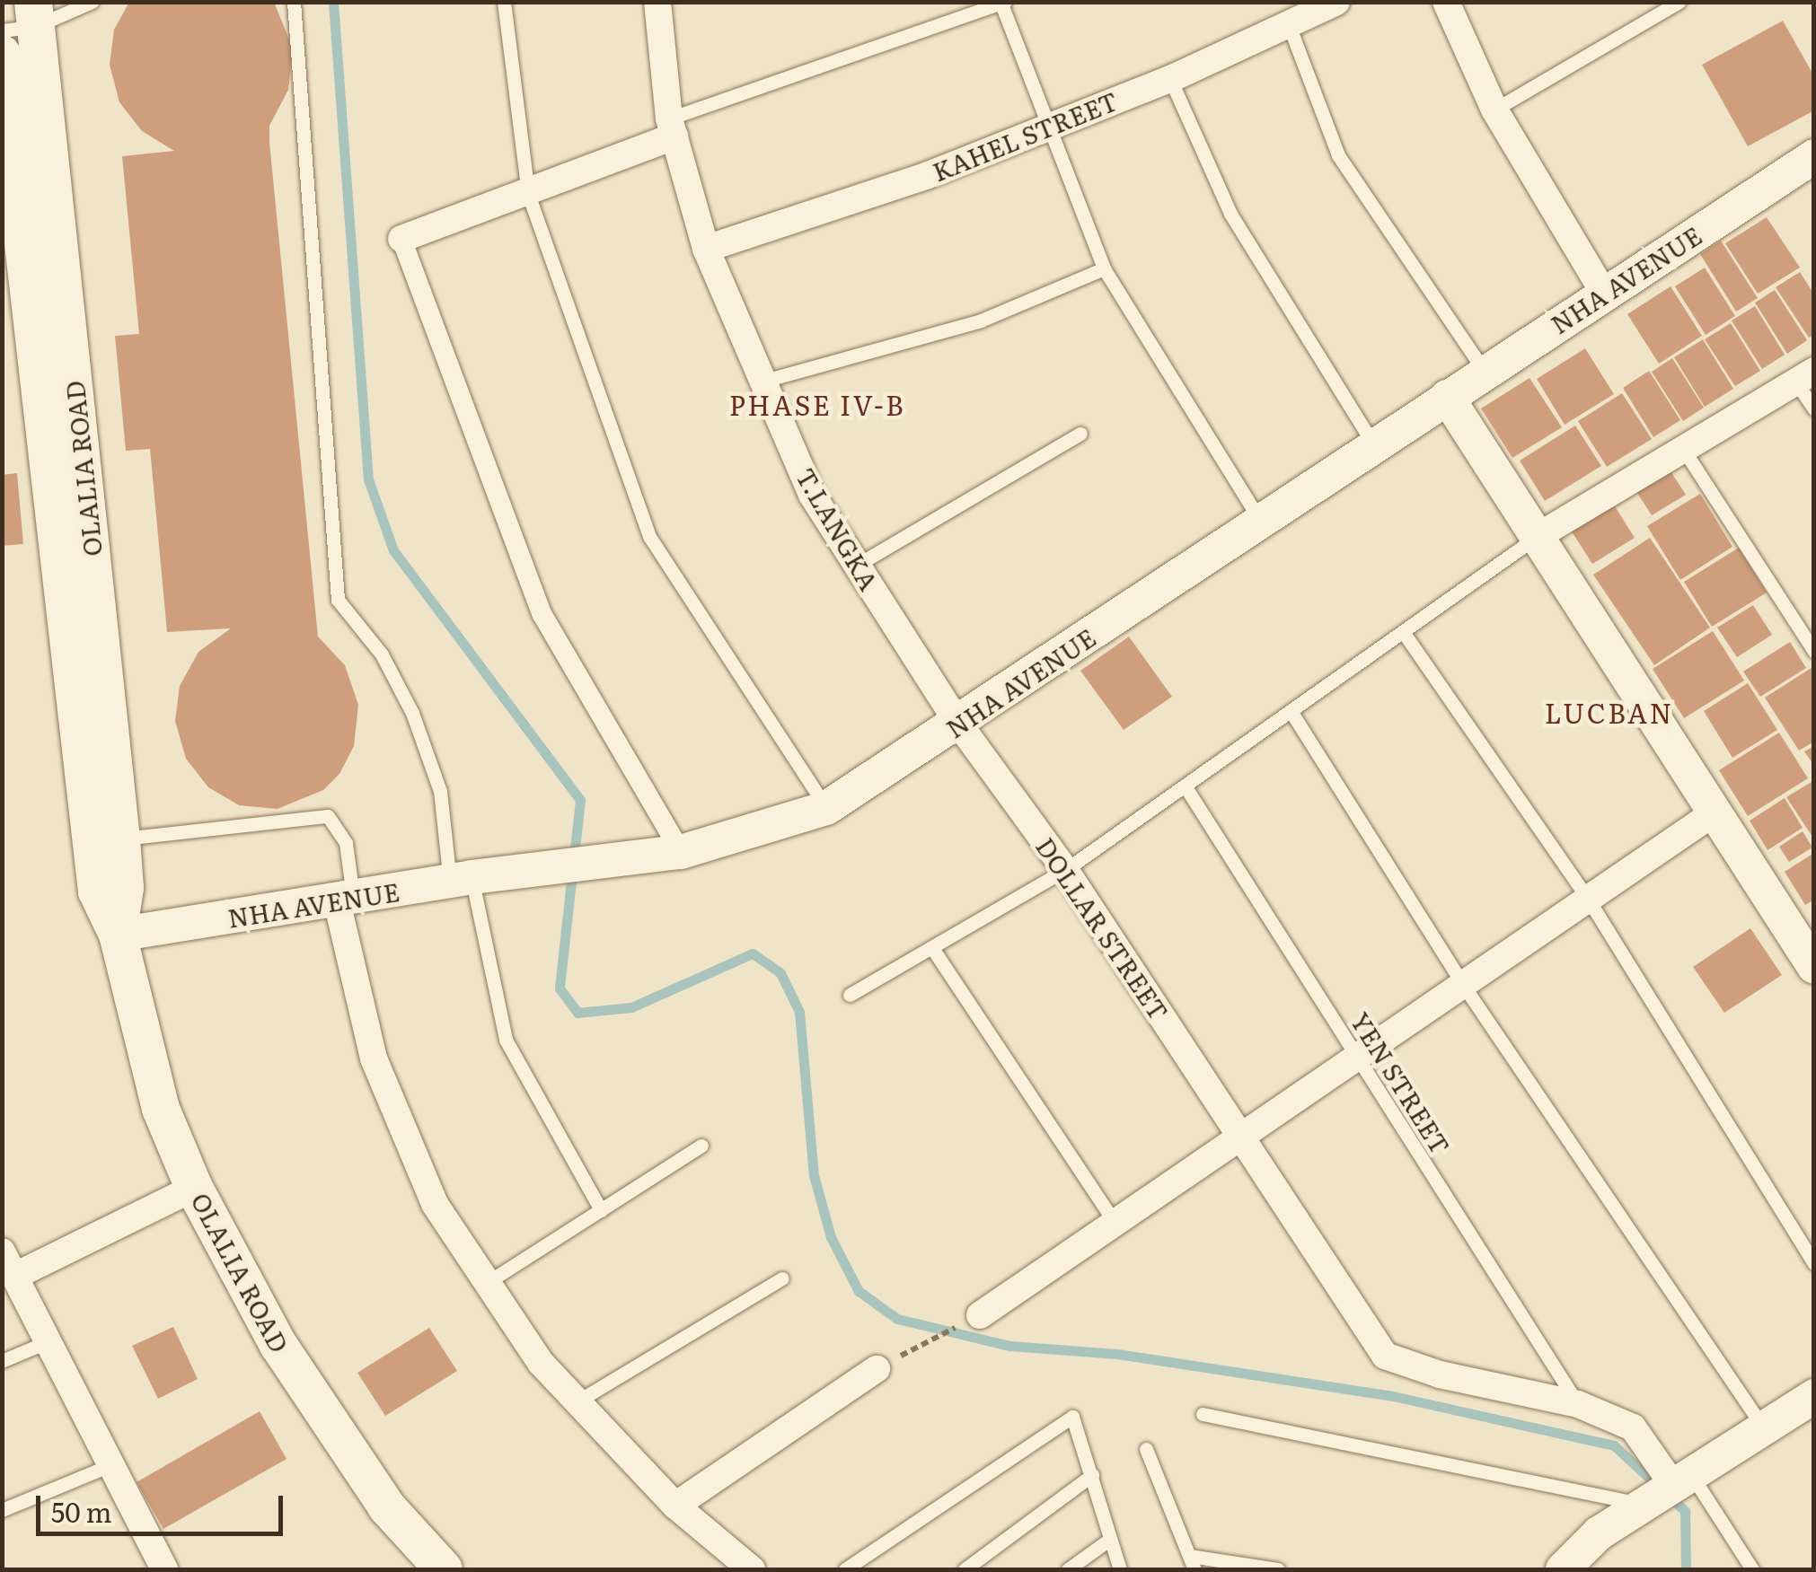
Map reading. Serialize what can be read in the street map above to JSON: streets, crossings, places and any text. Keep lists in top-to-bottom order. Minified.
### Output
{"streets":{"main road":["OLALIA ROAD"],"street":["KAHEL STREET","NHA AVENUE","T.LANGKA","DOLLAR STREET"],"lane":["YEN STREET"]},"crossings":[["KAHEL STREET","T.LANGKA"],["NHA AVENUE","OLALIA ROAD"],["NHA AVENUE","T.LANGKA"],["NHA AVENUE","DOLLAR STREET"],["T.LANGKA","DOLLAR STREET"],["DOLLAR STREET","YEN STREET"]],"districts":["PHASE IV-B","LUCBAN"],"scale_bar":"50 m"}
